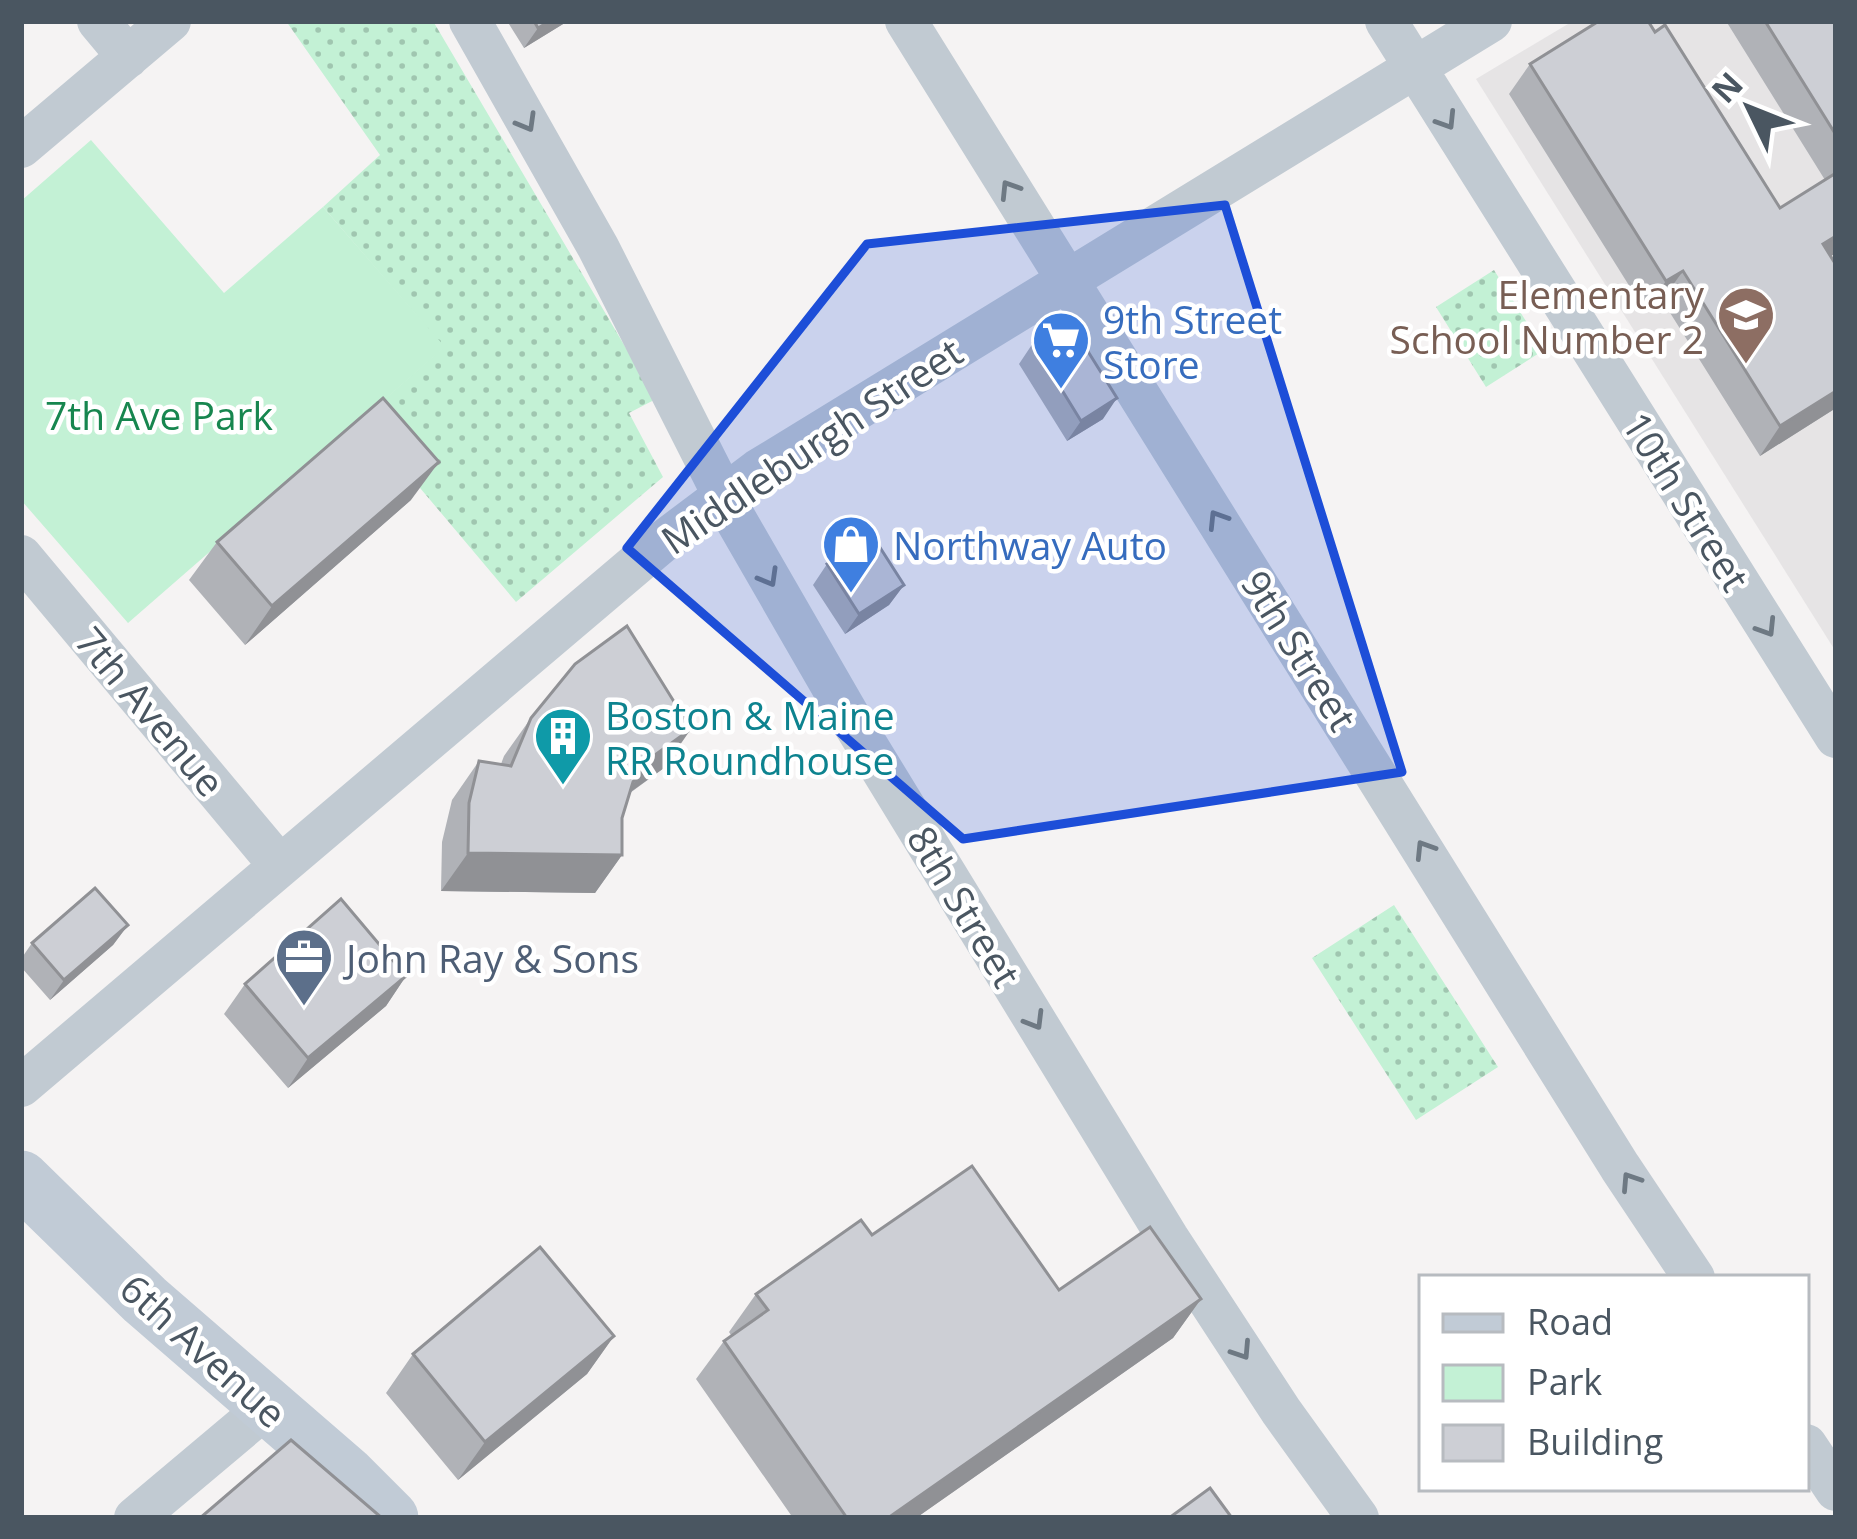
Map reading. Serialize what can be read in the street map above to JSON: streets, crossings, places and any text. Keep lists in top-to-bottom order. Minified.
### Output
{"streets":{"street":["Middleburgh Street","10th Street","9th Street","7th Avenue","8th Street","6th Avenue"]},"crossings":[["Middleburgh Street","10th Street"],["Middleburgh Street","9th Street"],["Middleburgh Street","7th Avenue"],["Middleburgh Street","8th Street"]],"one_way":["10th Street","9th Street","8th Street"],"parks":["7th Ave Park"],"places":{"school or university":["Elementary School Number 2"],"supermarket":["9th Street Store"],"shop":["Northway Auto"],"building":["Boston & Maine RR Roundhouse"],"office":["John Ray & Sons"]},"legend":["Road","Park","Building"],"north":"top left"}
